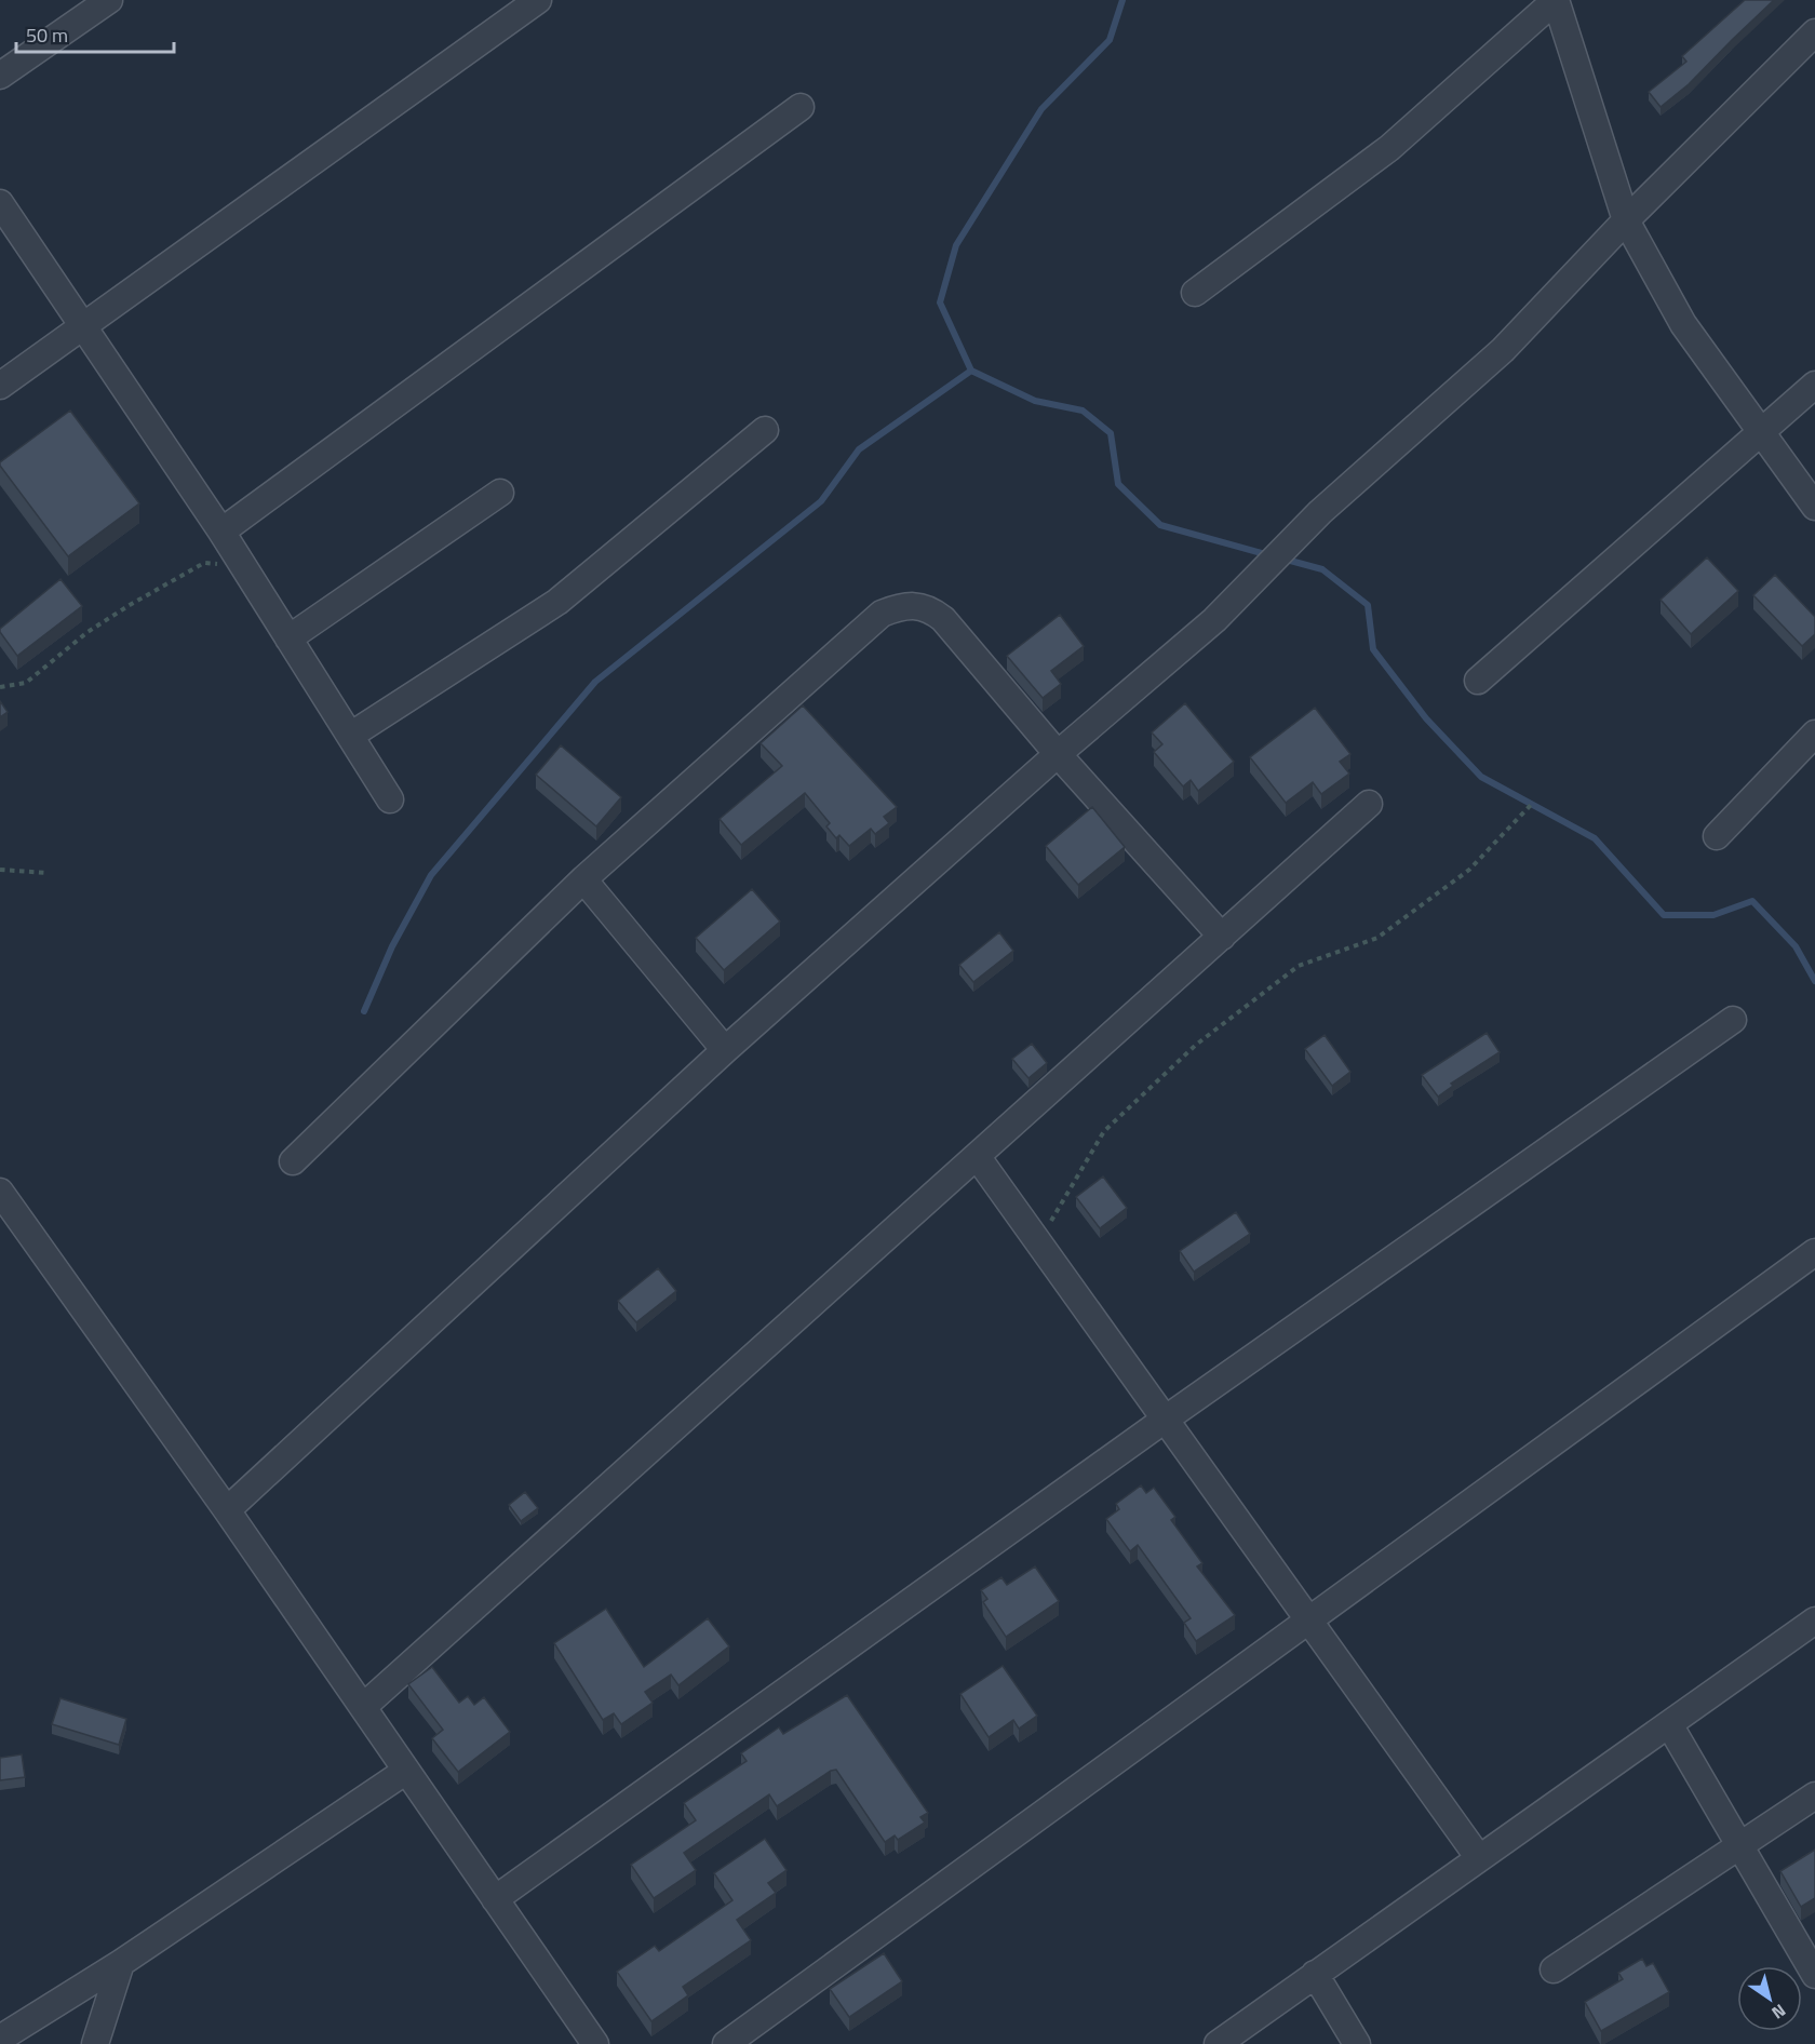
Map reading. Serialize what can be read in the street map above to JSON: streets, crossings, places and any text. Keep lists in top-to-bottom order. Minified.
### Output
{"scale_bar":"50 m","north":"bottom right"}
